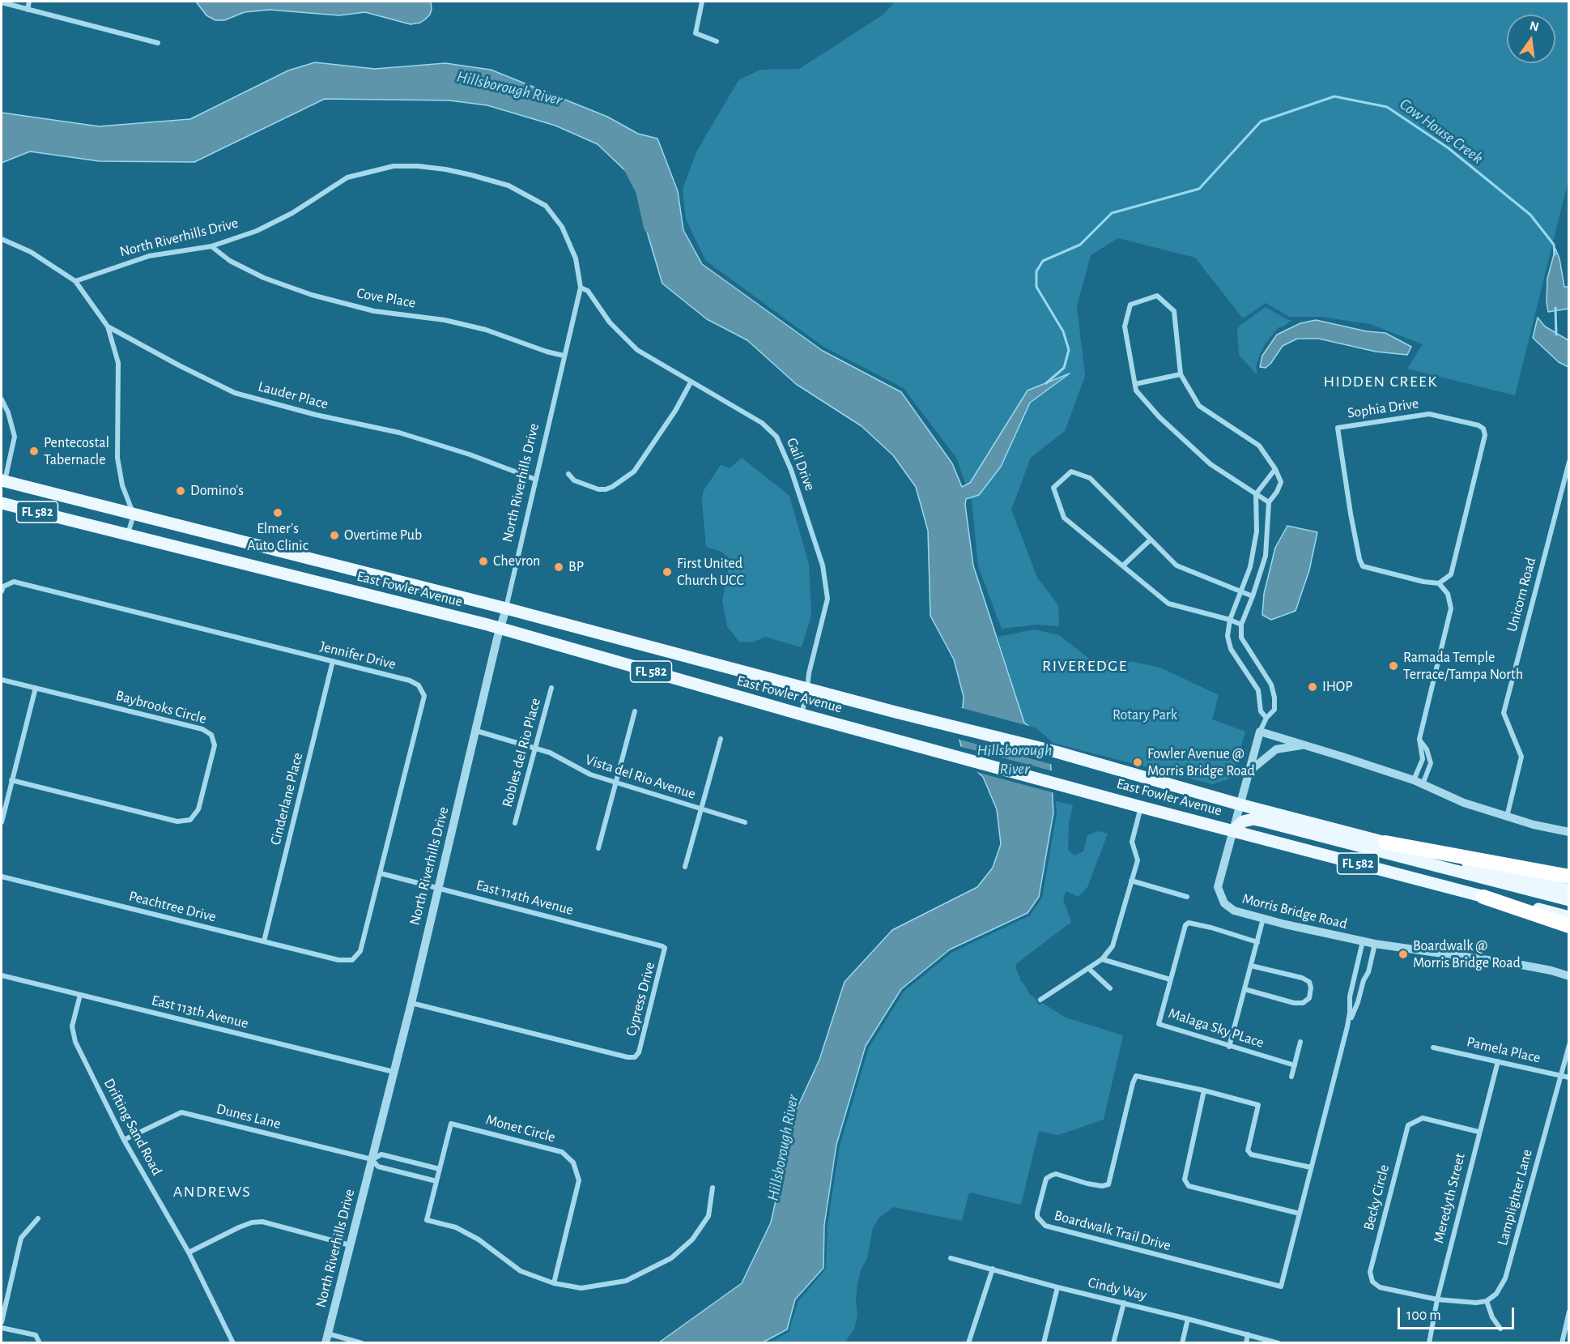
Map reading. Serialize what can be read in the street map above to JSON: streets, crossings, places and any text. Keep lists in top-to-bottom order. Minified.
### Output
{"streets":{"main road":["FL 582","East Fowler Avenue"],"street":["North Riverhills Drive","Cove Place","Lauder Place","Sophia Drive","Gail Drive","Unicorn Road","Jennifer Drive","Baybrooks Circle","Robles del Rio Place","Vista del Rio Avenue","Cinderlane Place","East 114th Avenue","Peachtree Drive","Morris Bridge Road","Cypress Drive","East 113th Avenue","Malaga Sky PLace","Pamela Place","Dunes Lane","Drifting Sand Road","Monet Circle","Becky Circle","Lamplighter Lane","Meredyth Street","Boardwalk Trail Drive","Cindy Way"]},"crossings":[["North Riverhills Drive","Cove Place"],["North Riverhills Drive","Lauder Place"],["North Riverhills Drive","Gail Drive"],["North Riverhills Drive","East Fowler Avenue"],["North Riverhills Drive","Vista del Rio Avenue"],["North Riverhills Drive","East 114th Avenue"],["North Riverhills Drive","Cypress Drive"],["North Riverhills Drive","East 113th Avenue"],["North Riverhills Drive","Dunes Lane"],["Gail Drive","East Fowler Avenue"],["East Fowler Avenue","Morris Bridge Road"],["Jennifer Drive","Cinderlane Place"],["Jennifer Drive","East 114th Avenue"],["Jennifer Drive","Peachtree Drive"],["Robles del Rio Place","Vista del Rio Avenue"],["Cinderlane Place","Peachtree Drive"],["East 114th Avenue","Cypress Drive"],["Morris Bridge Road","Boardwalk Trail Drive"],["East 113th Avenue","Drifting Sand Road"],["Pamela Place","Lamplighter Lane"],["Pamela Place","Meredyth Street"],["Dunes Lane","Drifting Sand Road"],["Dunes Lane","Monet Circle"],["Becky Circle","Meredyth Street"]],"districts":["HIDDEN CREEK","RIVEREDGE","ANDREWS"],"water":["Hillsborough River","Cow House Creek"],"parks":["Rotary Park"],"places":["Pentecostal Tabernacle","Domino's","Elmer's Auto Clinic","Overtime Pub","Chevron","BP","First United Church UCC","Ramada Temple Terrace/Tampa North","IHOP","Fowler Avenue @ Morris Bridge Road","Boardwalk @ Morris Bridge Road"],"scale_bar":"100 m","north":"top"}
